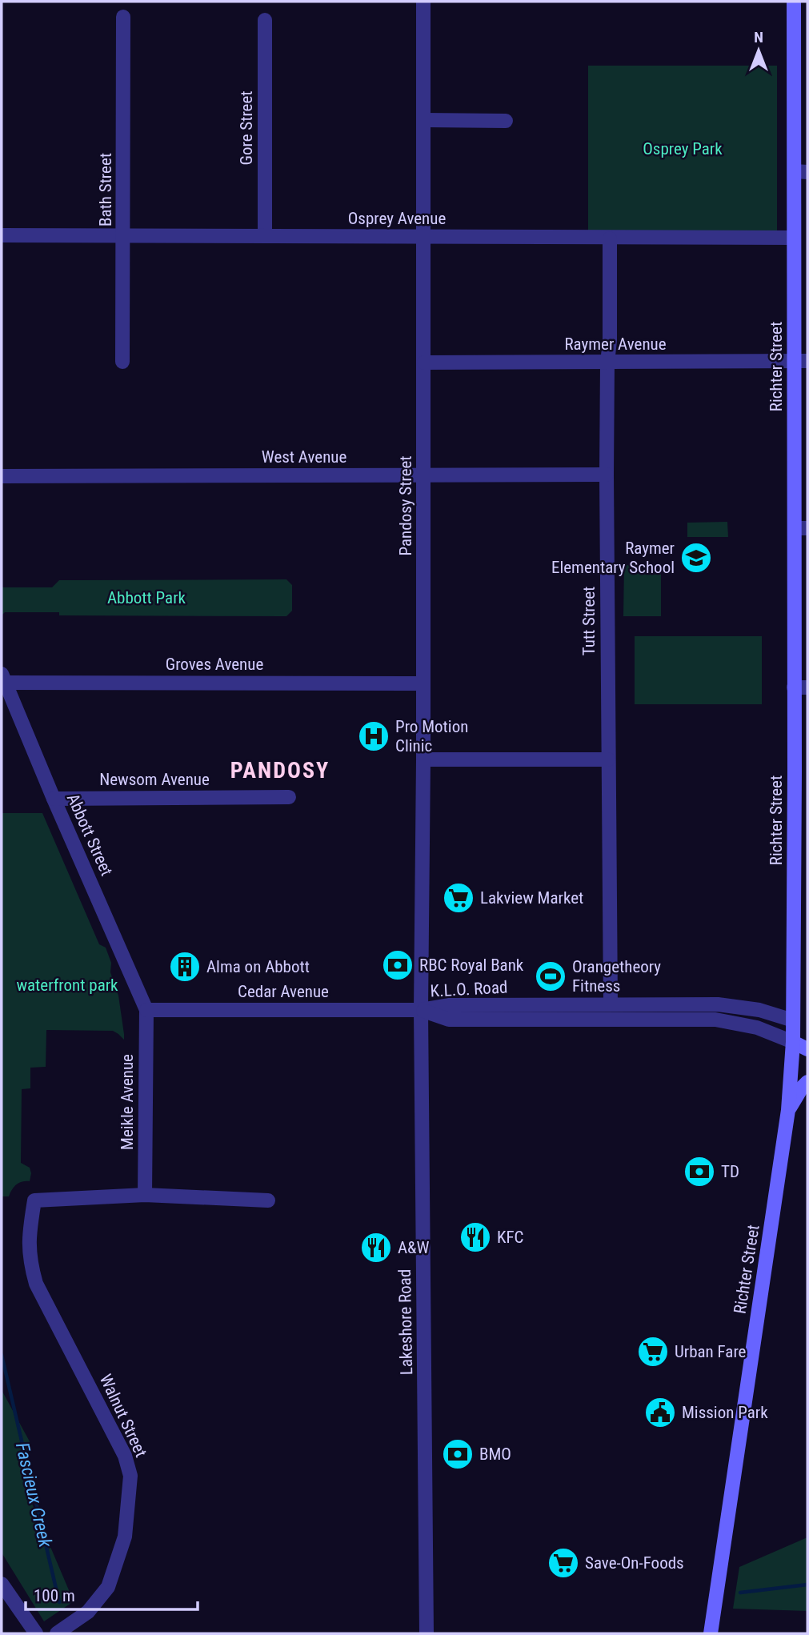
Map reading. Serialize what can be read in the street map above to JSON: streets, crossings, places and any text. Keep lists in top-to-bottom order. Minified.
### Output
{"streets":{"main road":["Richter Street","K.L.O. Road"],"street":["Gore Street","Bath Street","Osprey Avenue","Raymer Avenue","West Avenue","Pandosy Street","Tutt Street","Groves Avenue","Newsom Avenue","Abbott Street","Cedar Avenue","Meikle Avenue","Lakeshore Road","Walnut Street"]},"crossings":[["Gore Street","Osprey Avenue"],["Bath Street","Osprey Avenue"],["Osprey Avenue","Richter Street"],["Osprey Avenue","Pandosy Street"],["Osprey Avenue","Tutt Street"],["Raymer Avenue","Richter Street"],["Raymer Avenue","Pandosy Street"],["Raymer Avenue","Tutt Street"],["Richter Street","K.L.O. Road"],["West Avenue","Pandosy Street"],["West Avenue","Tutt Street"],["Pandosy Street","Groves Avenue"],["Pandosy Street","K.L.O. Road"],["Pandosy Street","Cedar Avenue"],["Pandosy Street","Lakeshore Road"],["Tutt Street","K.L.O. Road"],["Groves Avenue","Abbott Street"],["Newsom Avenue","Abbott Street"],["Abbott Street","Cedar Avenue"],["Abbott Street","Meikle Avenue"],["K.L.O. Road","Cedar Avenue"],["K.L.O. Road","Lakeshore Road"],["Cedar Avenue","Meikle Avenue"],["Cedar Avenue","Lakeshore Road"],["Meikle Avenue","Walnut Street"]],"districts":["PANDOSY"],"water":["Fascieux Creek"],"parks":["Osprey Park","Abbott Park","waterfront park"],"places":{"school or university":["Raymer Elementary School"],"hospital":["Pro Motion Clinic"],"supermarket":["Lakview Market","Urban Fare","Save-On-Foods"],"bank":["RBC Royal Bank","TD","BMO"],"building":["Alma on Abbott"],"sports":["Orangetheory Fitness"],"restaurant":["KFC","A&W"],"public building":["Mission Park"]},"scale_bar":"100 m","north":"top"}
